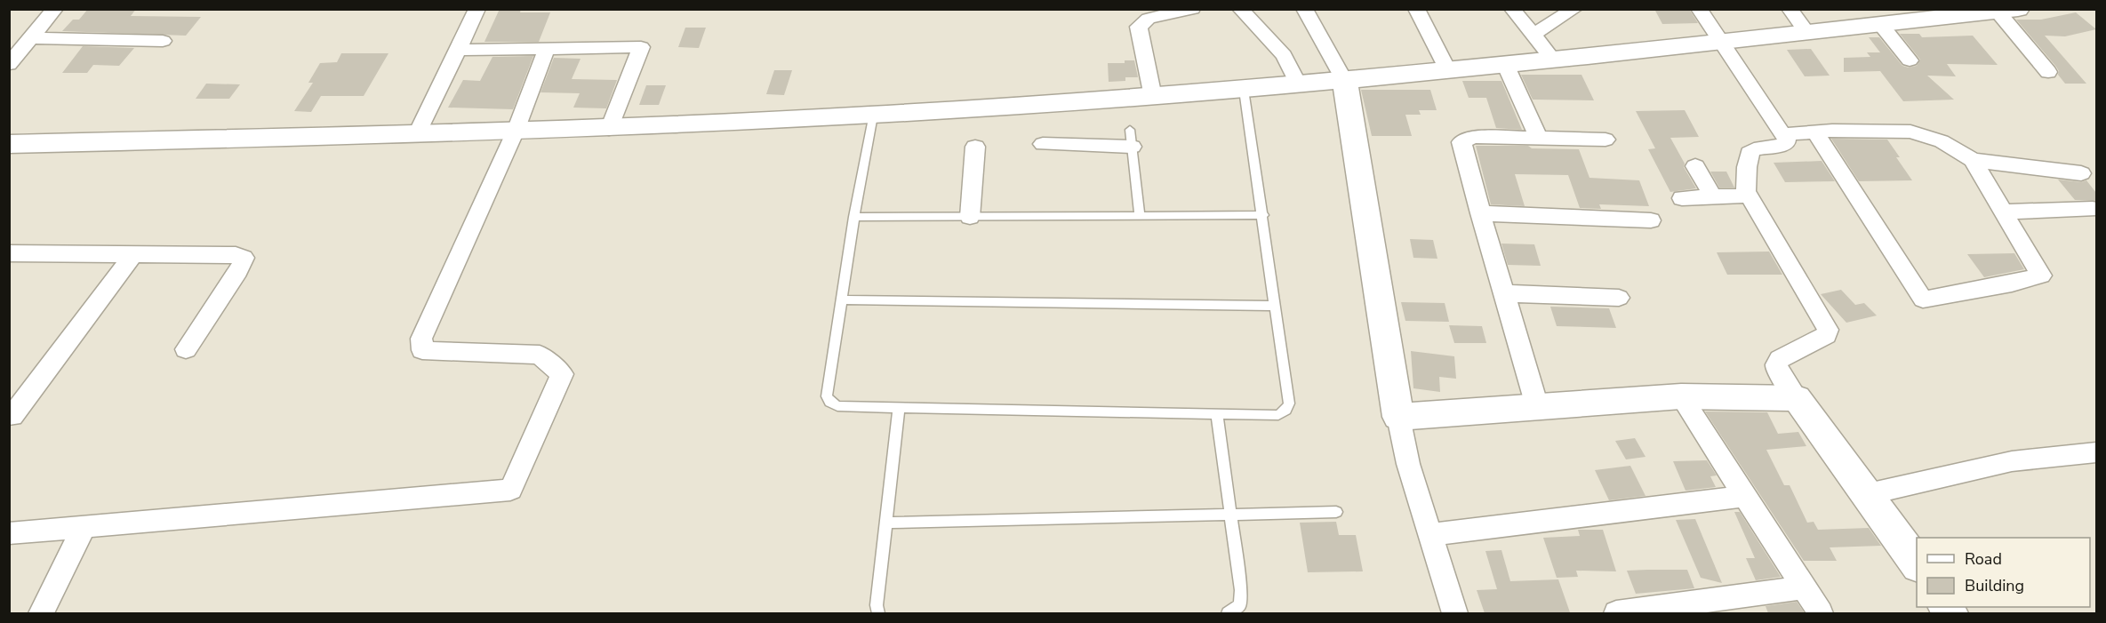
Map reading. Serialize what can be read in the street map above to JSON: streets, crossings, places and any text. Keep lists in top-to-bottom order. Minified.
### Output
{"legend":["Road","Building"]}
